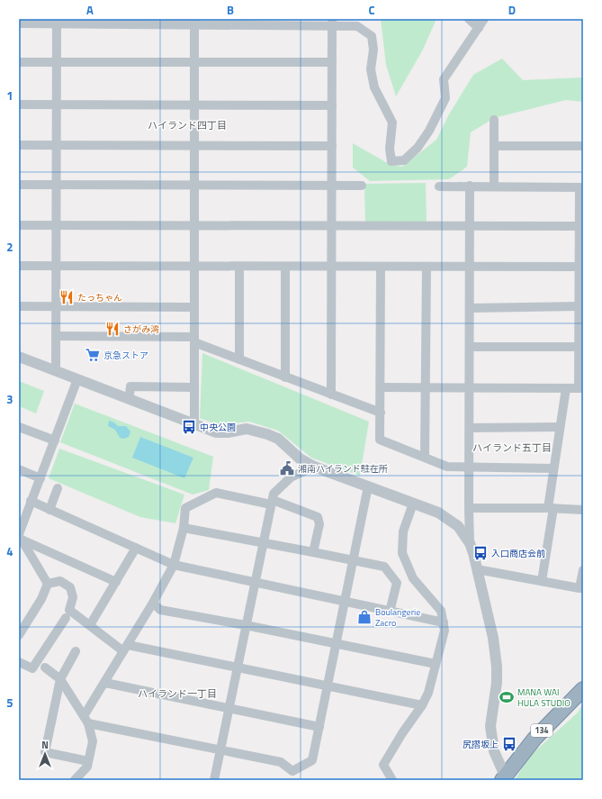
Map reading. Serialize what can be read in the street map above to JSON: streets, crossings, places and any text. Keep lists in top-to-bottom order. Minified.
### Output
{"streets":{"highway":["134"]},"districts":["ハイランド四丁目","ハイランド五丁目","ハイランド一丁目"],"places":{"restaurant":["たっちゃん","さがみ湾"],"supermarket":["京急ストア"],"bus stop":["中央公園","入口商店会前","尻摺坂上"],"public building":["湘南ハイランド駐在所"],"shop":["Boulangerie Zacro"],"sports":["MANA WAI HULA STUDIO"]},"north":"top","grid":{"columns":["A","B","C","D"],"rows":["1","2","3","4","5"]}}
